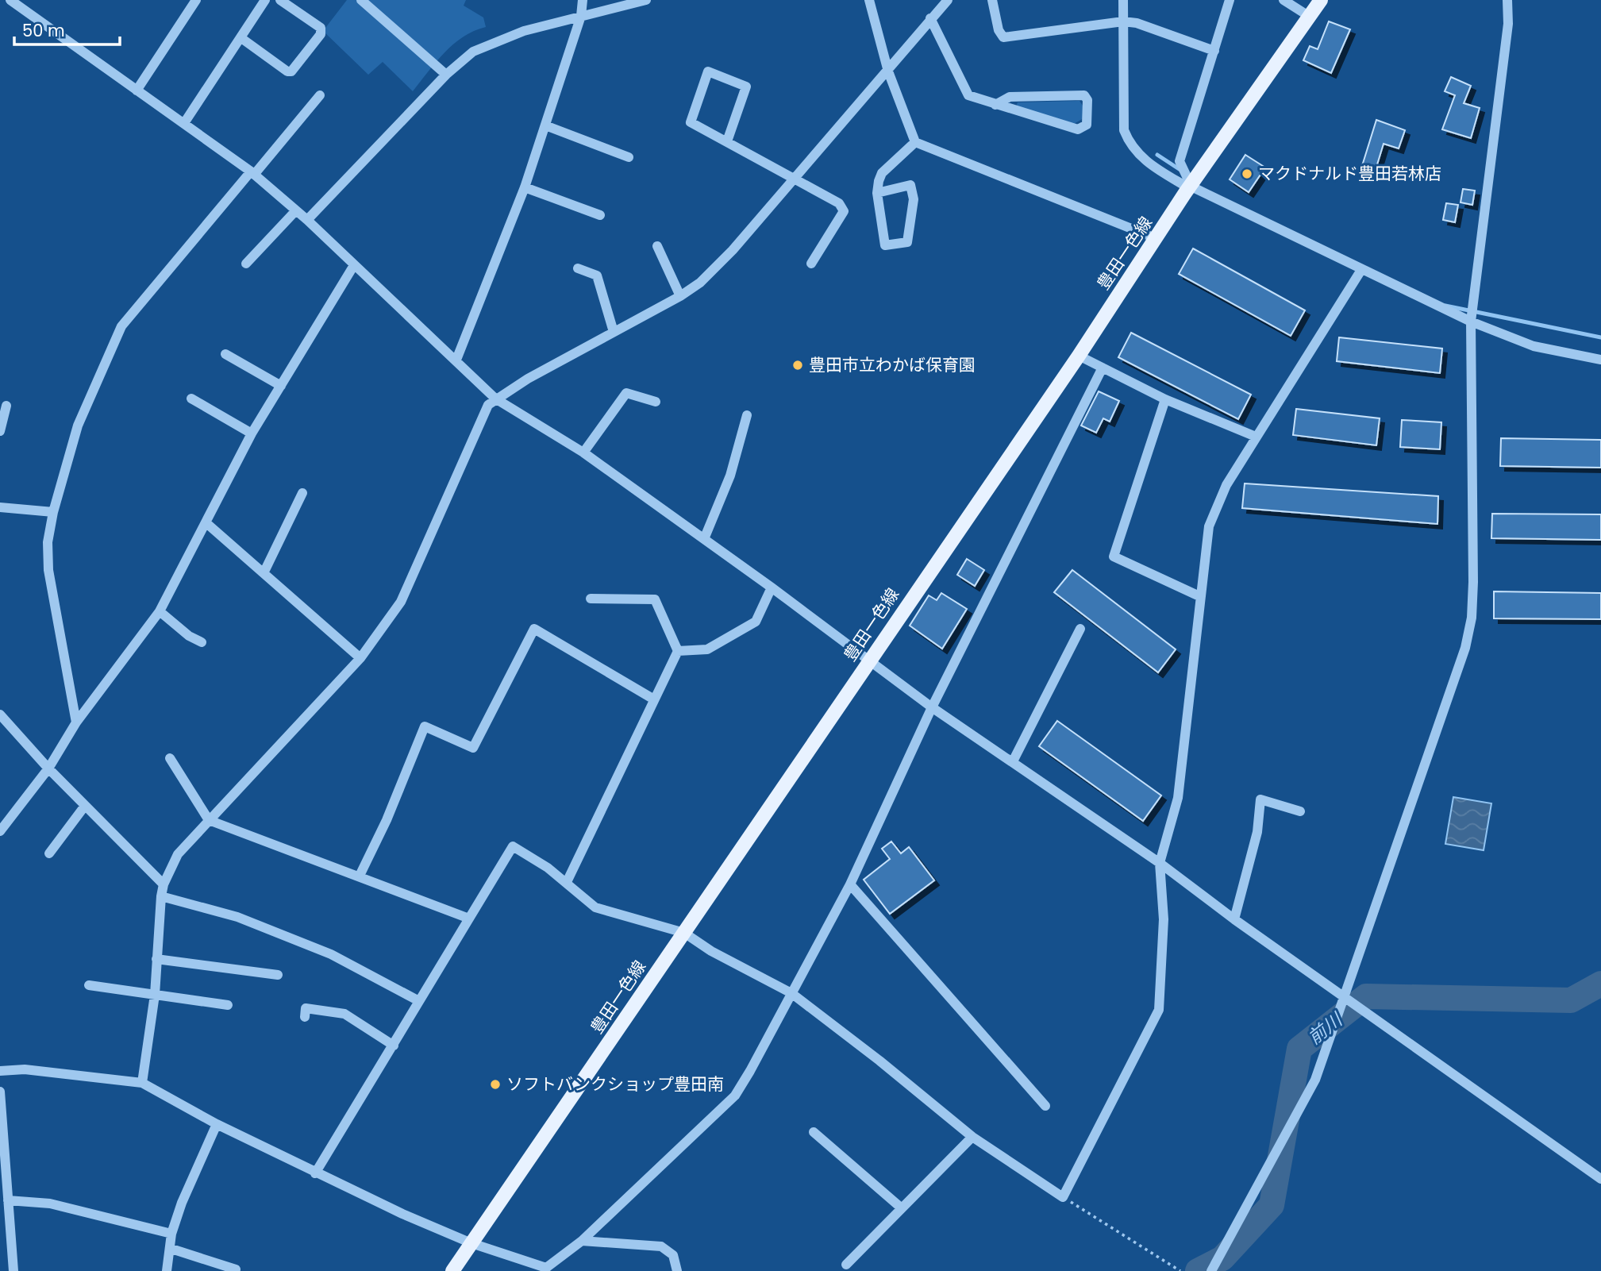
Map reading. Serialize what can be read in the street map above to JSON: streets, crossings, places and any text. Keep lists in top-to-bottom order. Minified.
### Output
{"streets":{"main road":["豊田一色線"]},"water":["前川"],"places":["マクドナルド豊田若林店","豊田市立わかば保育園","ソフトバンクショップ豊田南"],"scale_bar":"50 m"}
